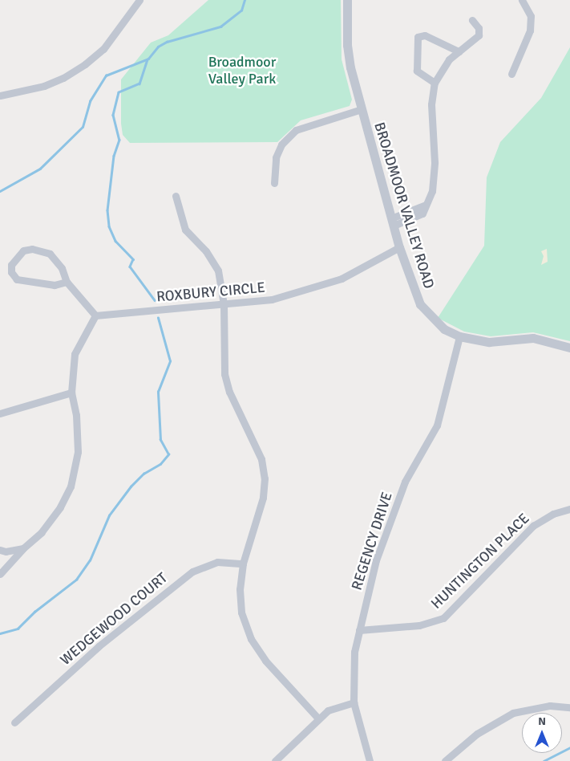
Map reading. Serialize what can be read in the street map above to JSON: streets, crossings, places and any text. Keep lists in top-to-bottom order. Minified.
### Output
{"streets":{"street":["BROADMOOR VALLEY ROAD","ROXBURY CIRCLE","REGENCY DRIVE","HUNTINGTON PLACE","WEDGEWOOD COURT"]},"crossings":[["BROADMOOR VALLEY ROAD","ROXBURY CIRCLE"],["BROADMOOR VALLEY ROAD","REGENCY DRIVE"],["REGENCY DRIVE","HUNTINGTON PLACE"]],"parks":["Broadmoor Valley Park"],"north":"top"}
